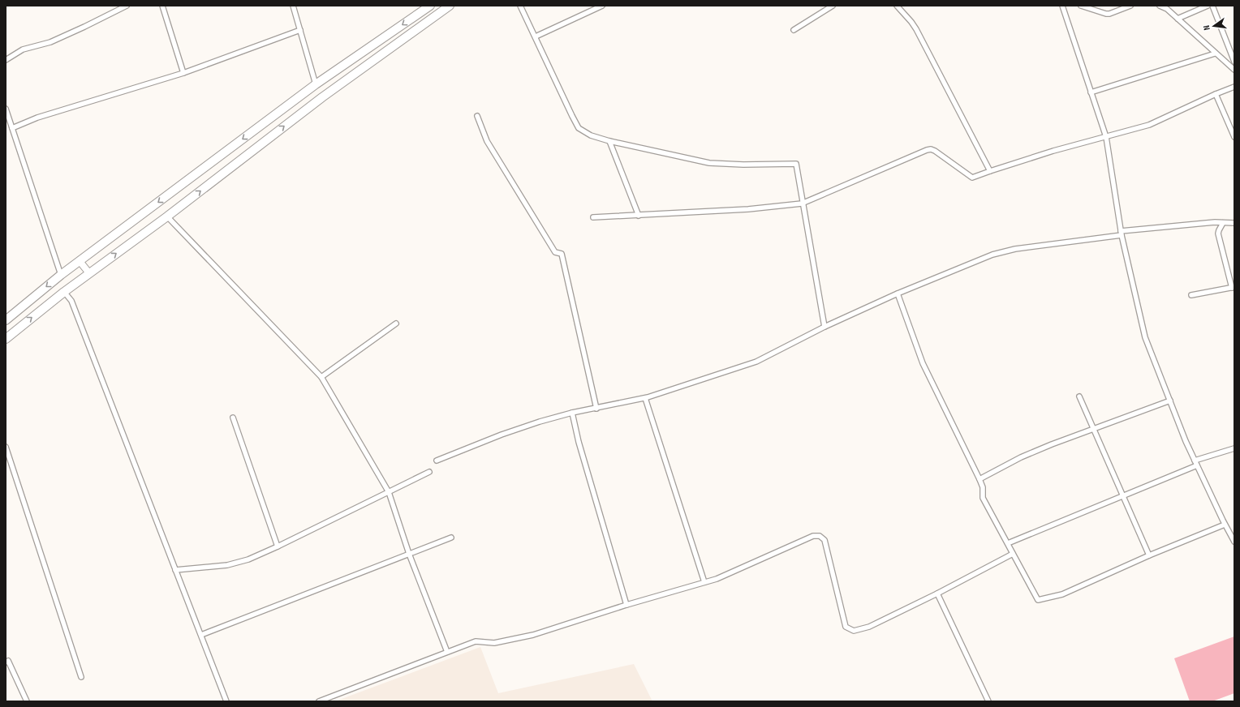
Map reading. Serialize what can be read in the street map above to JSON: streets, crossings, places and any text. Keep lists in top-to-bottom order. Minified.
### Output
{"north":"left"}
